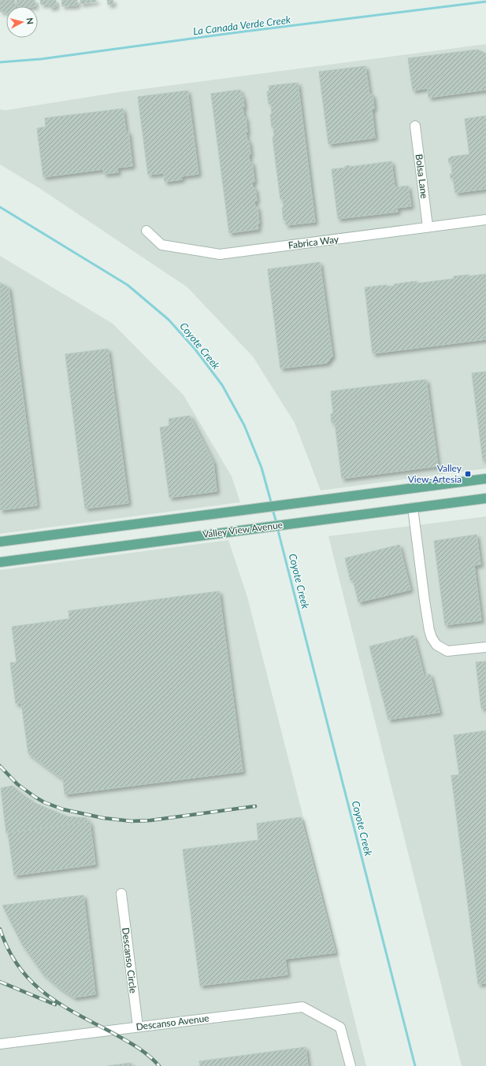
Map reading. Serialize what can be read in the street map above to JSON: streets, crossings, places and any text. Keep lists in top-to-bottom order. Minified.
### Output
{"streets":{"main road":["Valley View Avenue"],"street":["Bolsa Lane","Fabrica Way","Descanso Circle","Descanso Avenue"]},"crossings":[["Bolsa Lane","Fabrica Way"],["Descanso Circle","Descanso Avenue"]],"water":["La Canada Verde Creek","Coyote Creek"],"places":{"transit":["Valley View-Artesia"]},"north":"right"}
